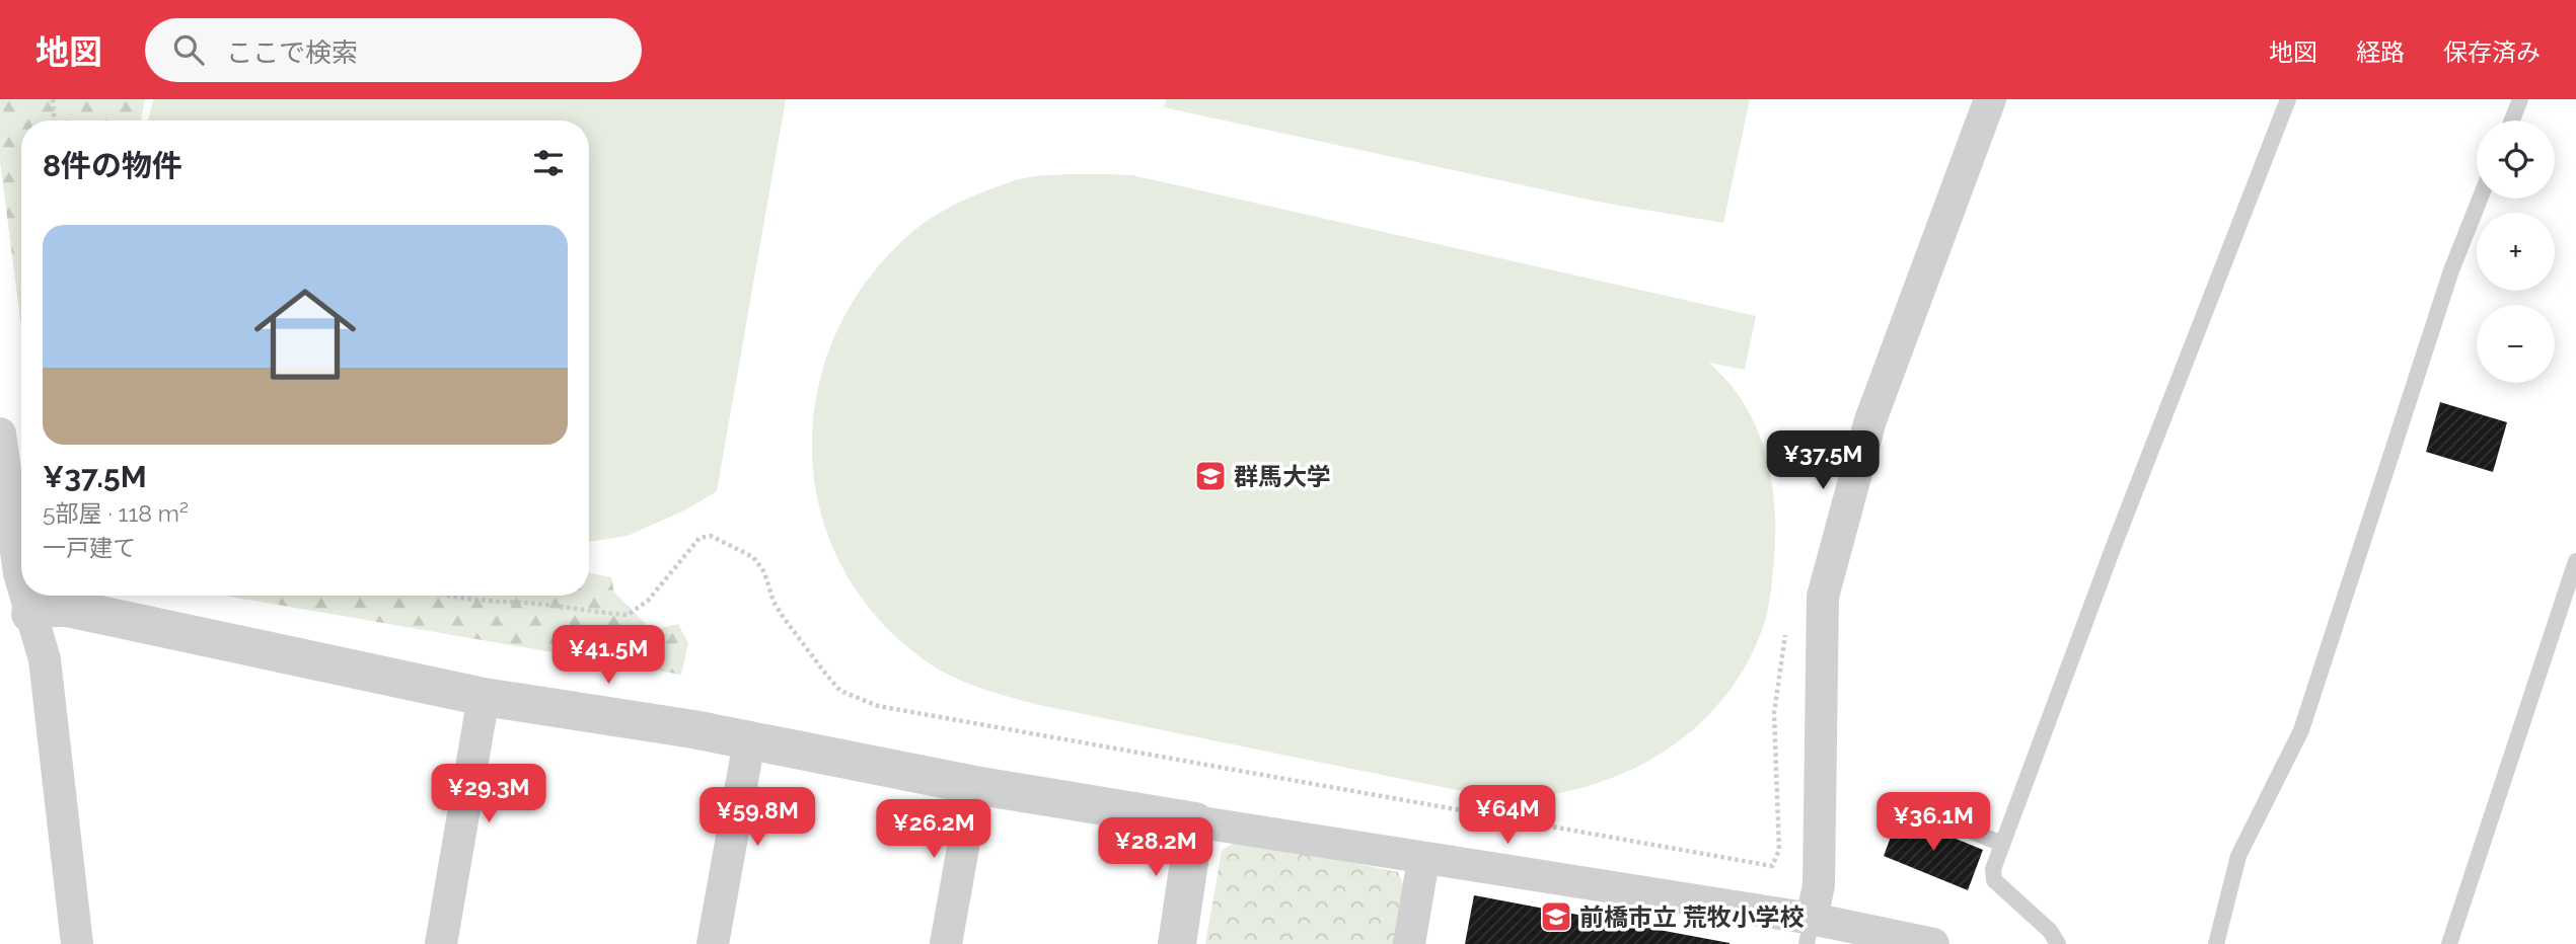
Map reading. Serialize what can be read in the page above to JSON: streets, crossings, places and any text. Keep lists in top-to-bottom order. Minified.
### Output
{"places":{"school or university":["群馬大学","前橋市立 荒牧小学校"]},"page":{"header":"地図","search":"ここで検索","nav":["地図","経路","保存済み"],"map_buttons":["+","−"],"heading":"8件の物件","list":[{"name":"¥37.5M","note":"5部屋 · 118 m² · 一戸建て"}],"price":["¥37.5M","¥41.5M","¥29.3M","¥64M","¥59.8M","¥36.1M","¥26.2M","¥28.2M"]}}
